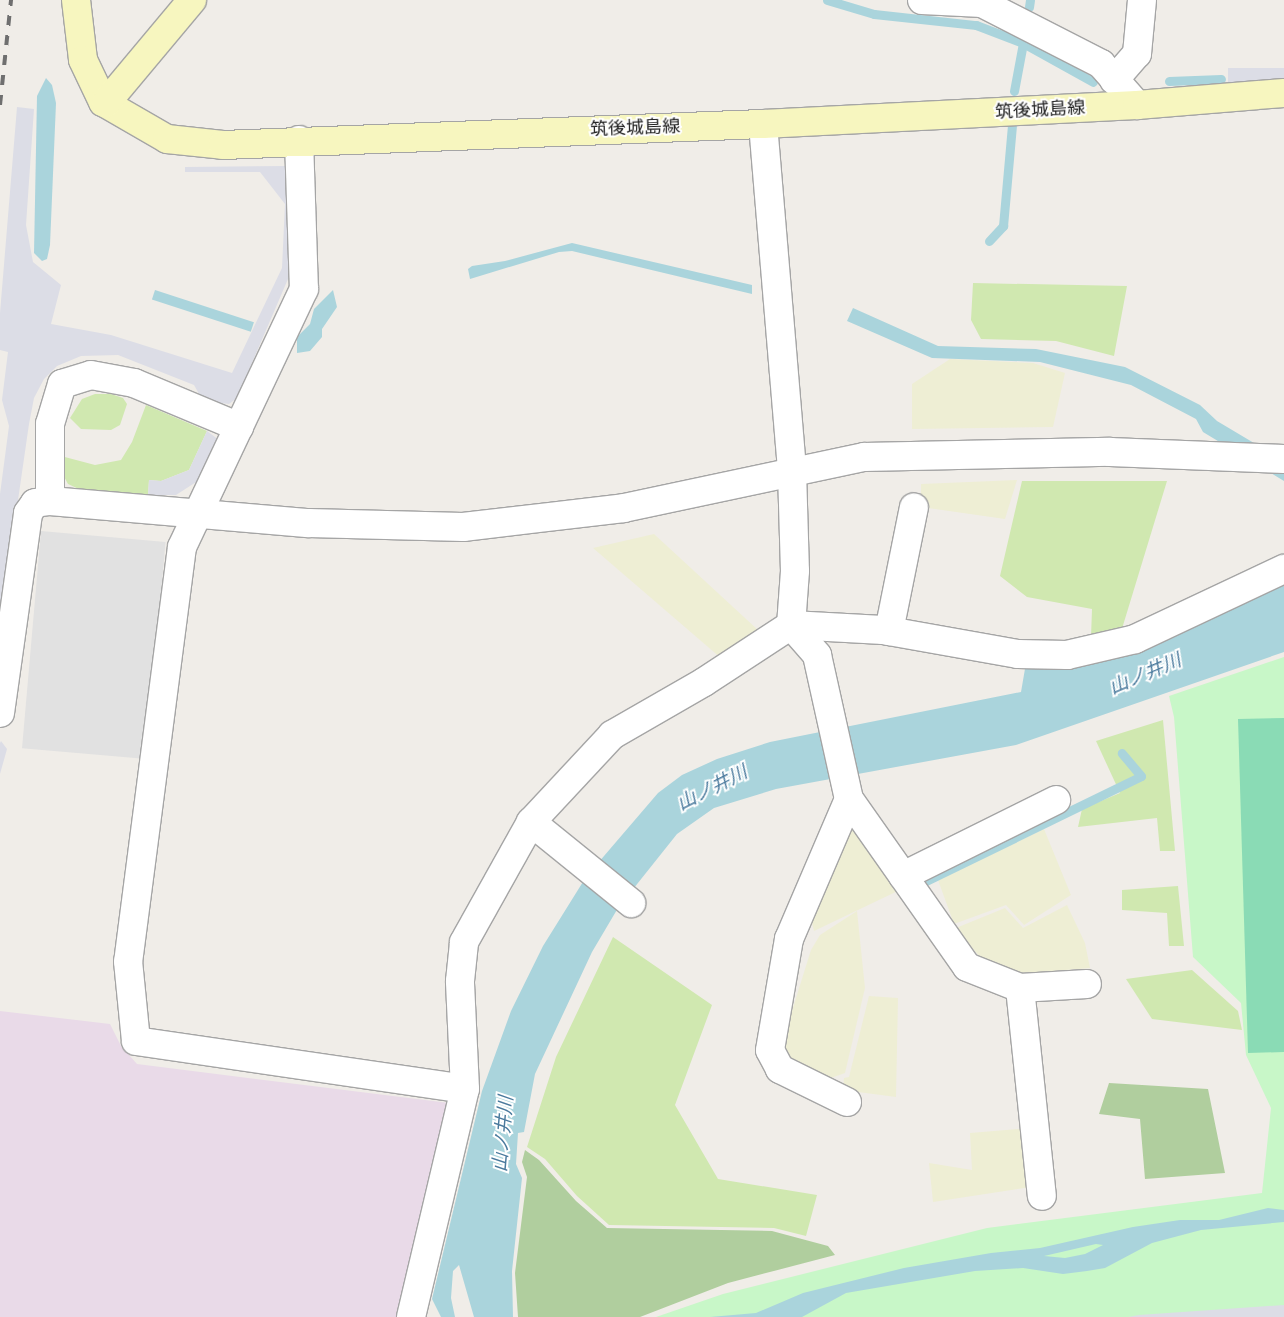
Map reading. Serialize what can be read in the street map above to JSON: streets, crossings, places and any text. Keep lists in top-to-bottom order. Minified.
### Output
{"streets":{"main road":["筑後城島線"]},"water":["山ノ井川"]}
